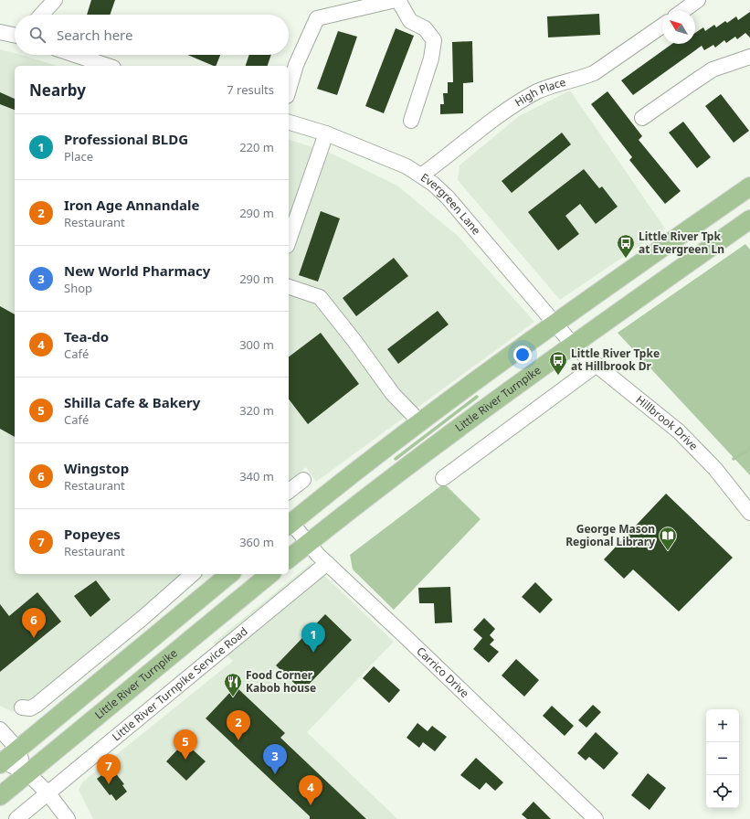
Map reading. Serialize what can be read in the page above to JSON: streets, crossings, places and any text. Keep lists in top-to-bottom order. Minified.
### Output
{"streets":{"main road":["Little River Turnpike"],"street":["High Place","Evergreen Lane","Hillbrook Drive","Carrico Drive","Little River Turnpike Service Road"]},"crossings":[["High Place","Evergreen Lane"],["Evergreen Lane","Little River Turnpike"],["Evergreen Lane","Hillbrook Drive"],["Little River Turnpike","Hillbrook Drive"],["Little River Turnpike","Carrico Drive"],["Carrico Drive","Little River Turnpike Service Road"]],"places":{"bus stop":["Little River Tpk at Evergreen Ln","Little River Tpke at Hillbrook Dr"],"library":["George Mason Regional Library"],"restaurant":["Food Corner Kabob house"]},"north":"top left","page":{"search":"Search here","heading":["Nearby","7 results"],"list":[{"mark":"1","name":"Professional BLDG","note":"Place","value":"220 m"},{"mark":"2","name":"Iron Age Annandale","note":"Restaurant","value":"290 m"},{"mark":"3","name":"New World Pharmacy","note":"Shop","value":"290 m"},{"mark":"4","name":"Tea-do","note":"Café","value":"300 m"},{"mark":"5","name":"Shilla Cafe & Bakery","note":"Café","value":"320 m"},{"mark":"6","name":"Wingstop","note":"Restaurant","value":"340 m"},{"mark":"7","name":"Popeyes","note":"Restaurant","value":"360 m"}],"pins":["6","1","2","5","3","7","4"],"map_buttons":["+","−"]}}
